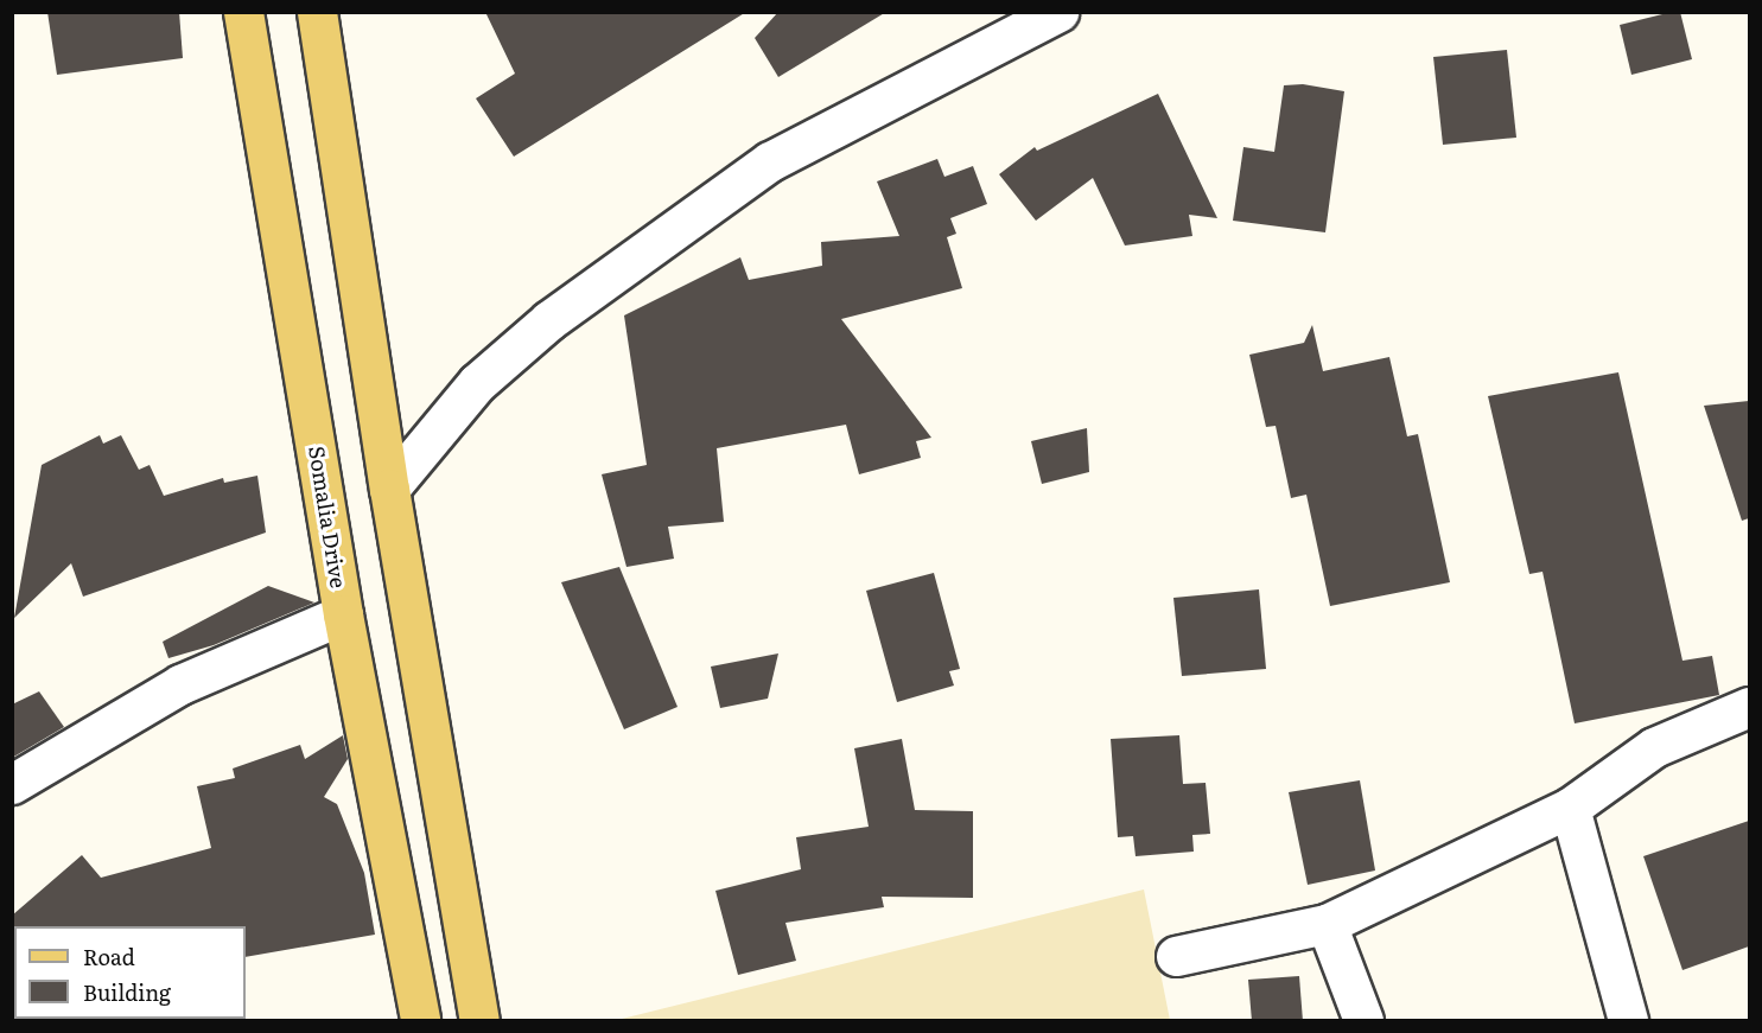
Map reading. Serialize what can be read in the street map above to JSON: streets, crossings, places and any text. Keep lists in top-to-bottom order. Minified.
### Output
{"streets":{"main road":["Somalia Drive"]},"legend":["Road","Building"]}
